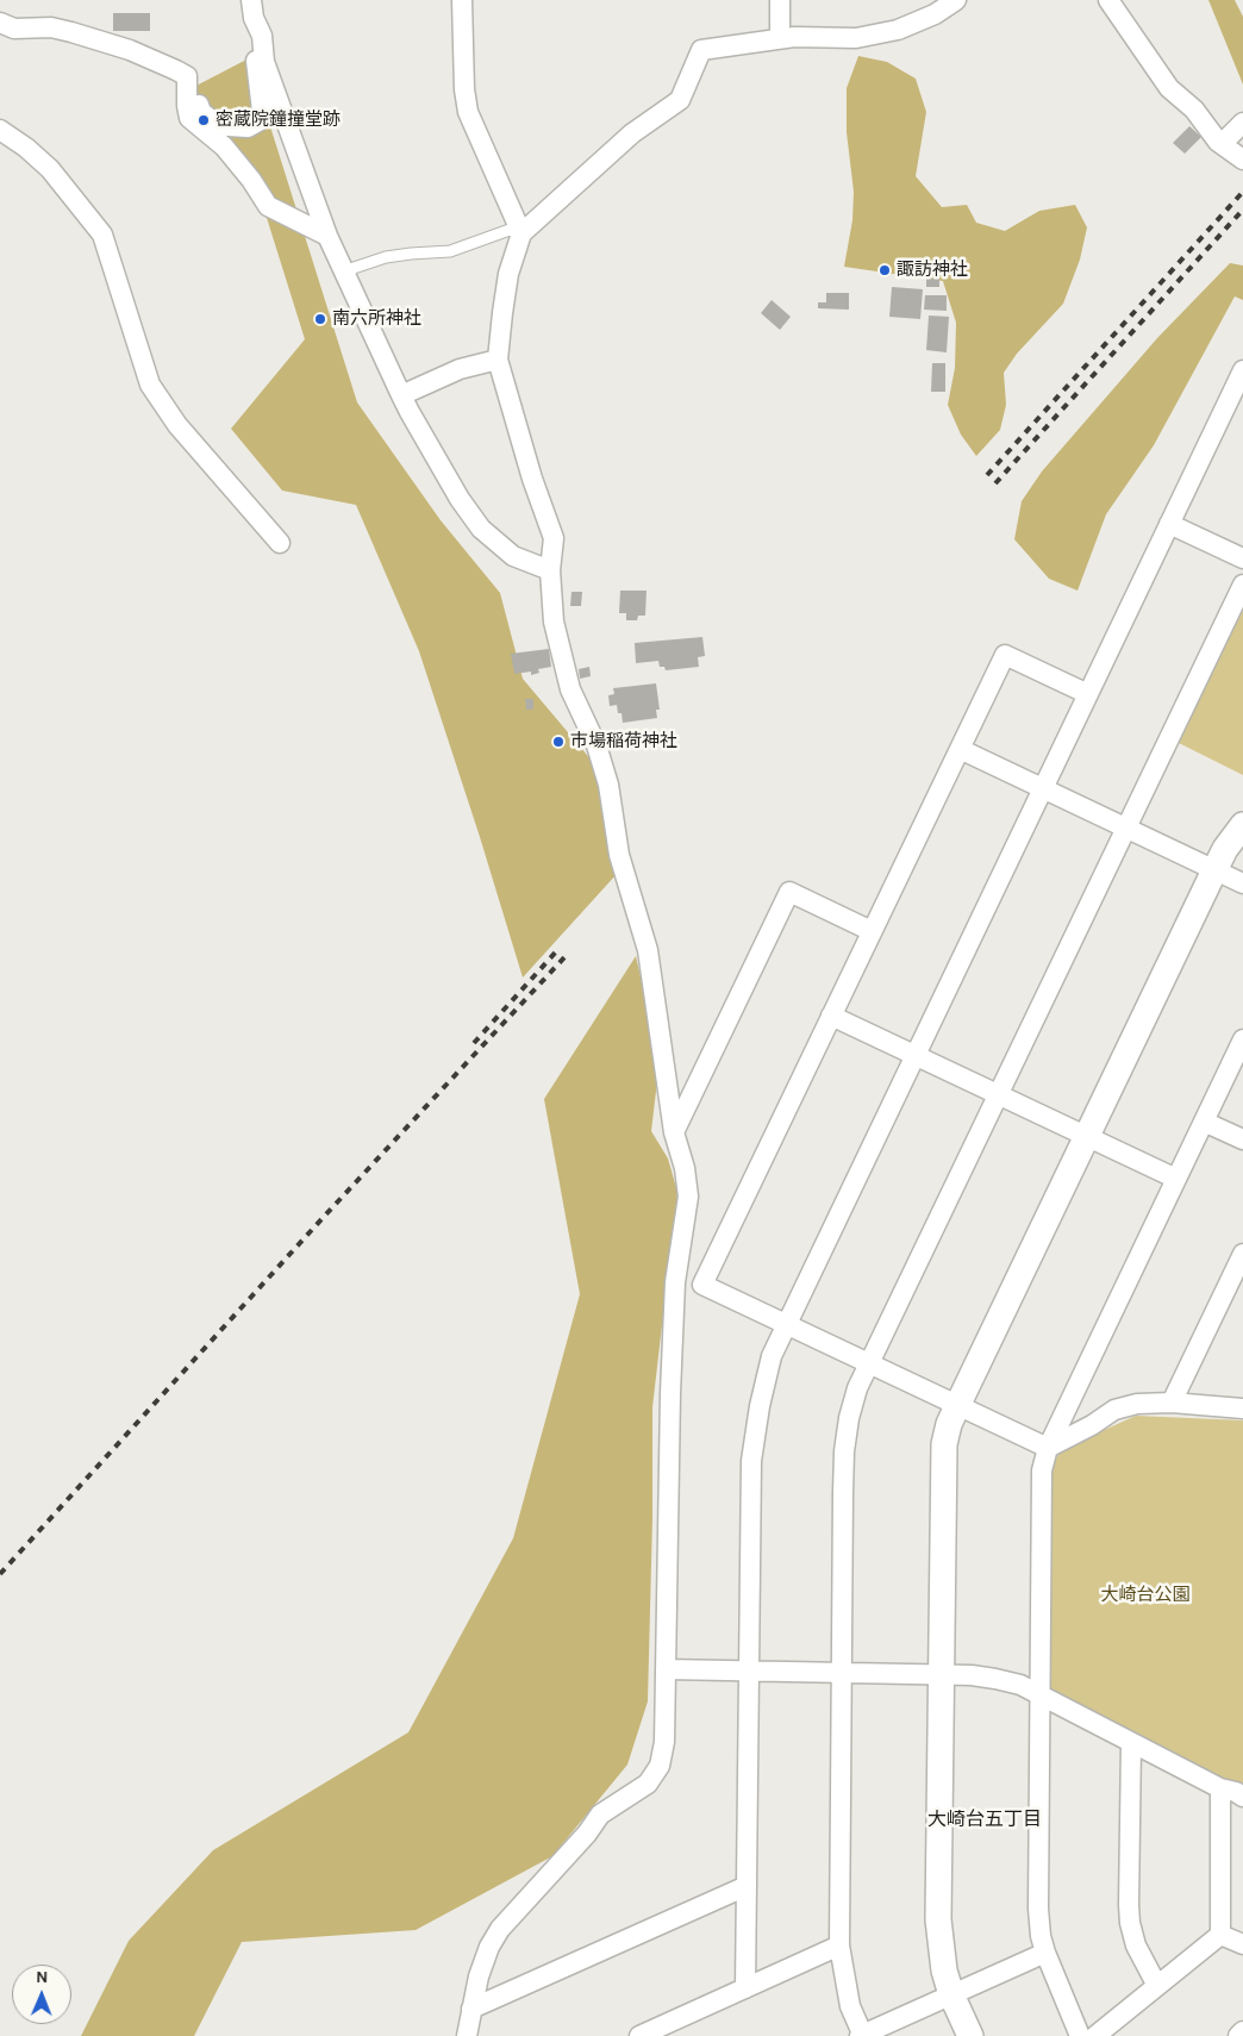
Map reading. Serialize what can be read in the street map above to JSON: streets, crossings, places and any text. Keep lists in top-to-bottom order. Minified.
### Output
{"districts":["大崎台五丁目"],"parks":["大崎台公園"],"places":["密蔵院鐘撞堂跡","諏訪神社","南六所神社","市場稲荷神社"],"north":"top"}
